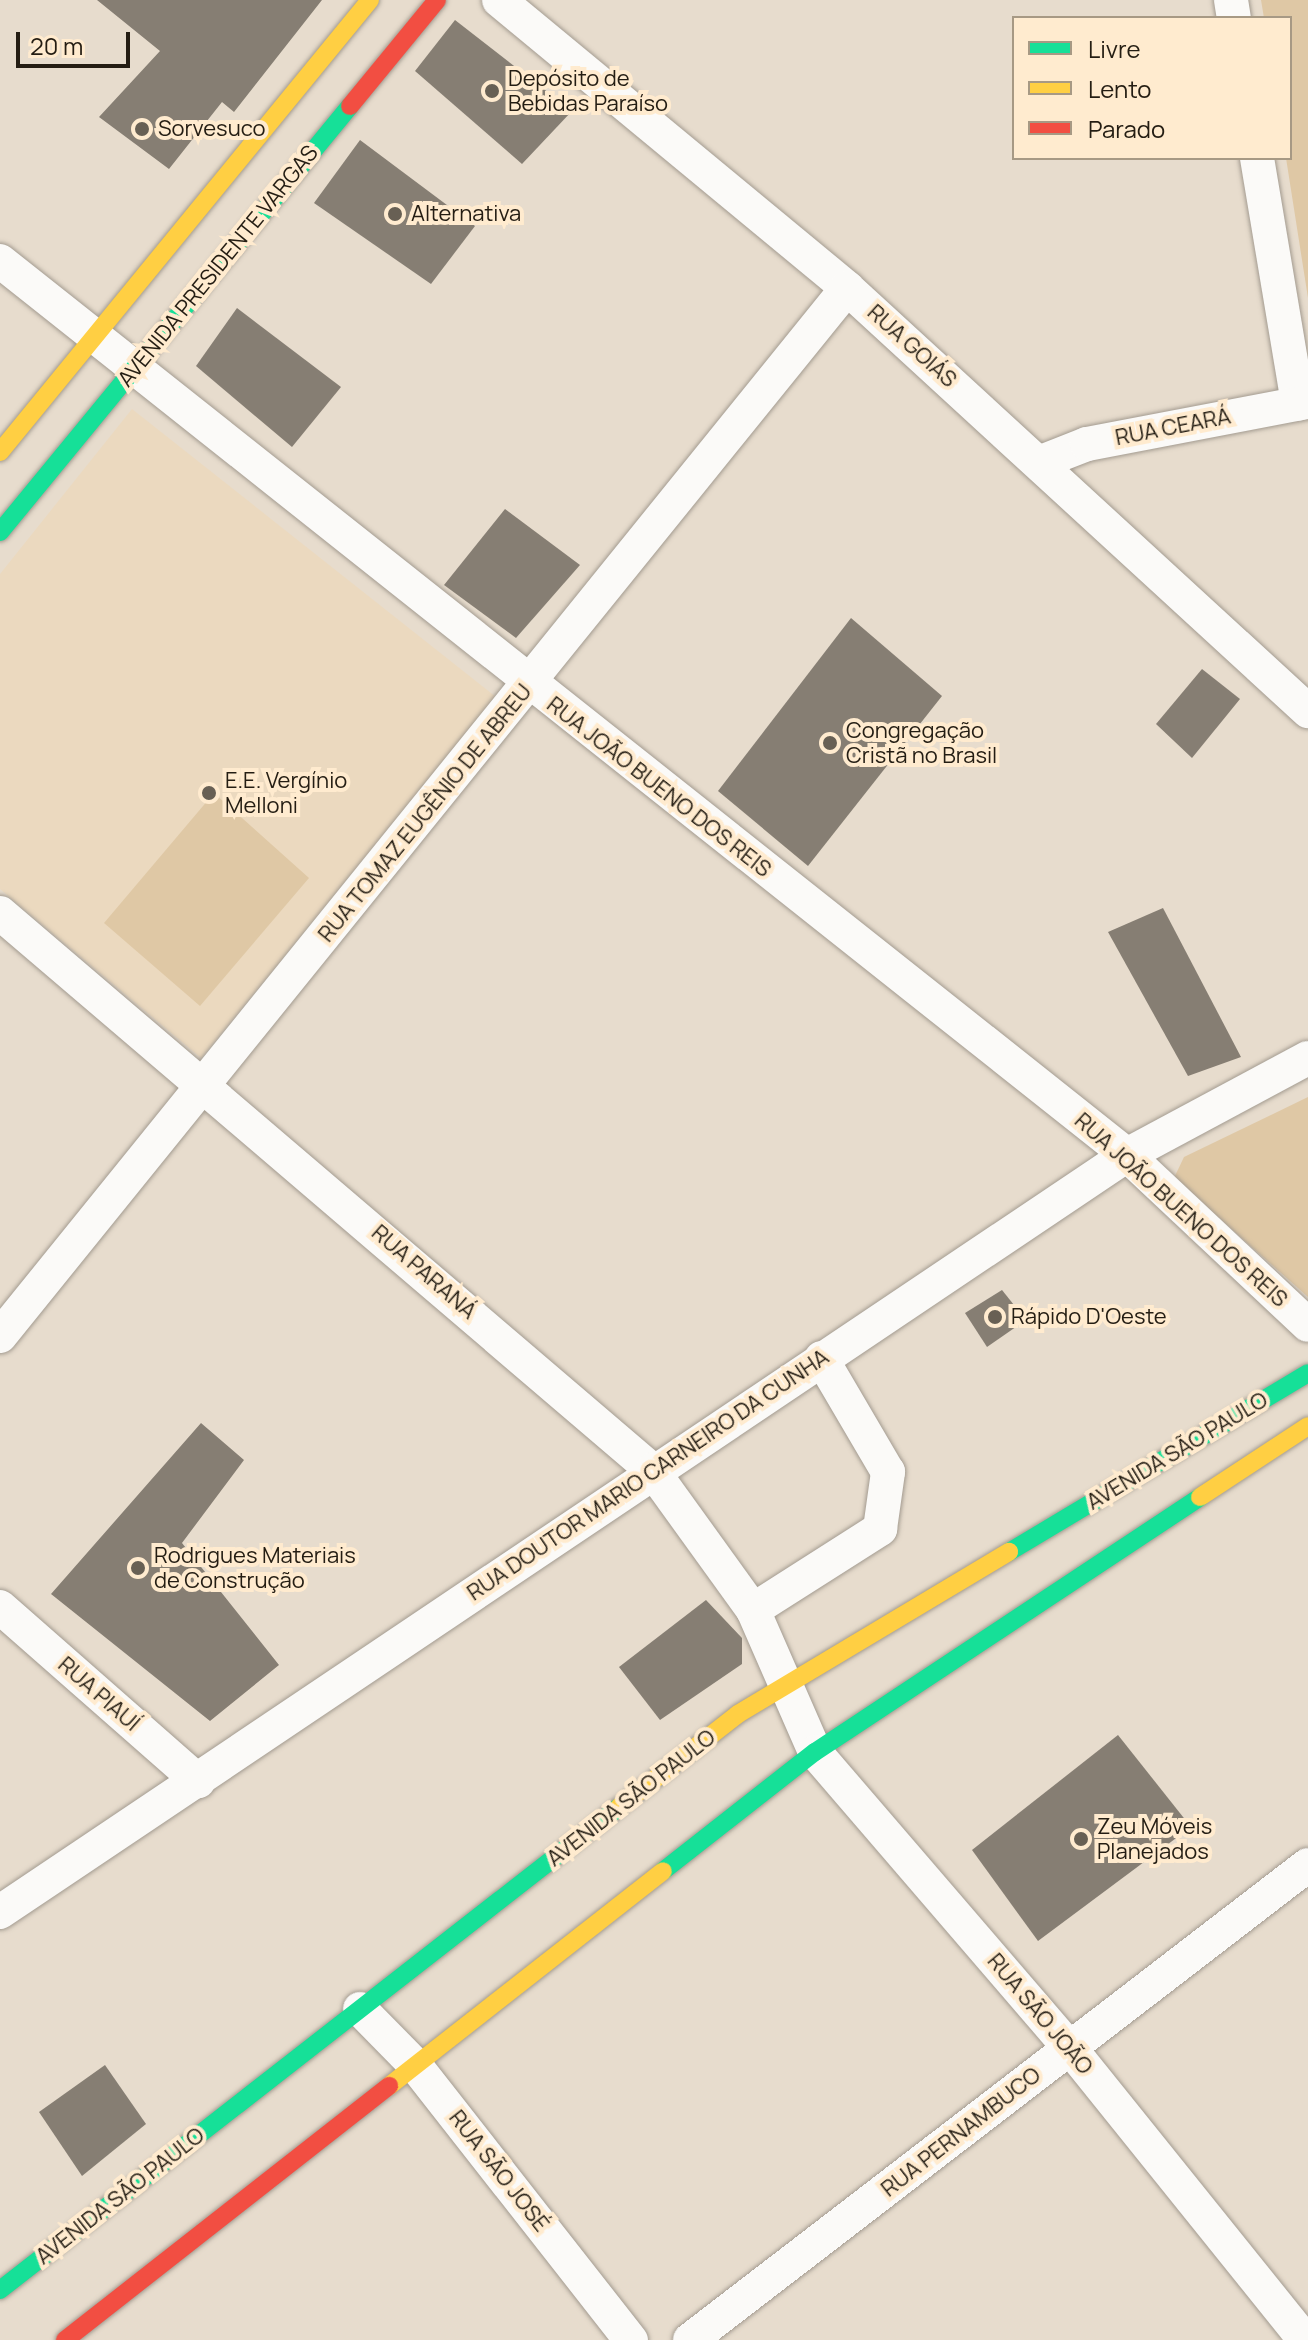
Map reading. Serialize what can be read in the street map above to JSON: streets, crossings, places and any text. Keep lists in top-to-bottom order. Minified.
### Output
{"streets":{"main road":["AVENIDA PRESIDENTE VARGAS","AVENIDA SÃO PAULO"],"street":["RUA GOIÁS","RUA CEARÁ","RUA JOÃO BUENO DOS REIS","RUA TOMAZ EUGÊNIO DE ABREU","RUA PARANÁ","RUA DOUTOR MARIO CARNEIRO DA CUNHA","RUA PIAUÍ","RUA SÃO JOÃO","RUA PERNAMBUCO","RUA SÃO JOSÉ"]},"crossings":[["AVENIDA PRESIDENTE VARGAS","RUA JOÃO BUENO DOS REIS"],["RUA GOIÁS","RUA CEARÁ"],["RUA GOIÁS","RUA TOMAZ EUGÊNIO DE ABREU"],["RUA JOÃO BUENO DOS REIS","RUA TOMAZ EUGÊNIO DE ABREU"],["RUA JOÃO BUENO DOS REIS","RUA DOUTOR MARIO CARNEIRO DA CUNHA"],["RUA TOMAZ EUGÊNIO DE ABREU","RUA PARANÁ"],["RUA PARANÁ","AVENIDA SÃO PAULO"],["RUA PARANÁ","RUA DOUTOR MARIO CARNEIRO DA CUNHA"],["RUA PARANÁ","RUA SÃO JOÃO"],["AVENIDA SÃO PAULO","RUA SÃO JOÃO"],["AVENIDA SÃO PAULO","RUA SÃO JOSÉ"],["RUA DOUTOR MARIO CARNEIRO DA CUNHA","RUA PIAUÍ"],["RUA SÃO JOÃO","RUA PERNAMBUCO"]],"places":["Depósito de Bebidas Paraíso","Sorvesuco","Alternativa","Congregação Cristã no Brasil","E.E. Vergínio Melloni","Rápido D'Oeste","Rodrigues Materiais de Construção","Zeu Móveis Planejados"],"legend":["Livre","Lento","Parado"],"scale_bar":"20 m"}
